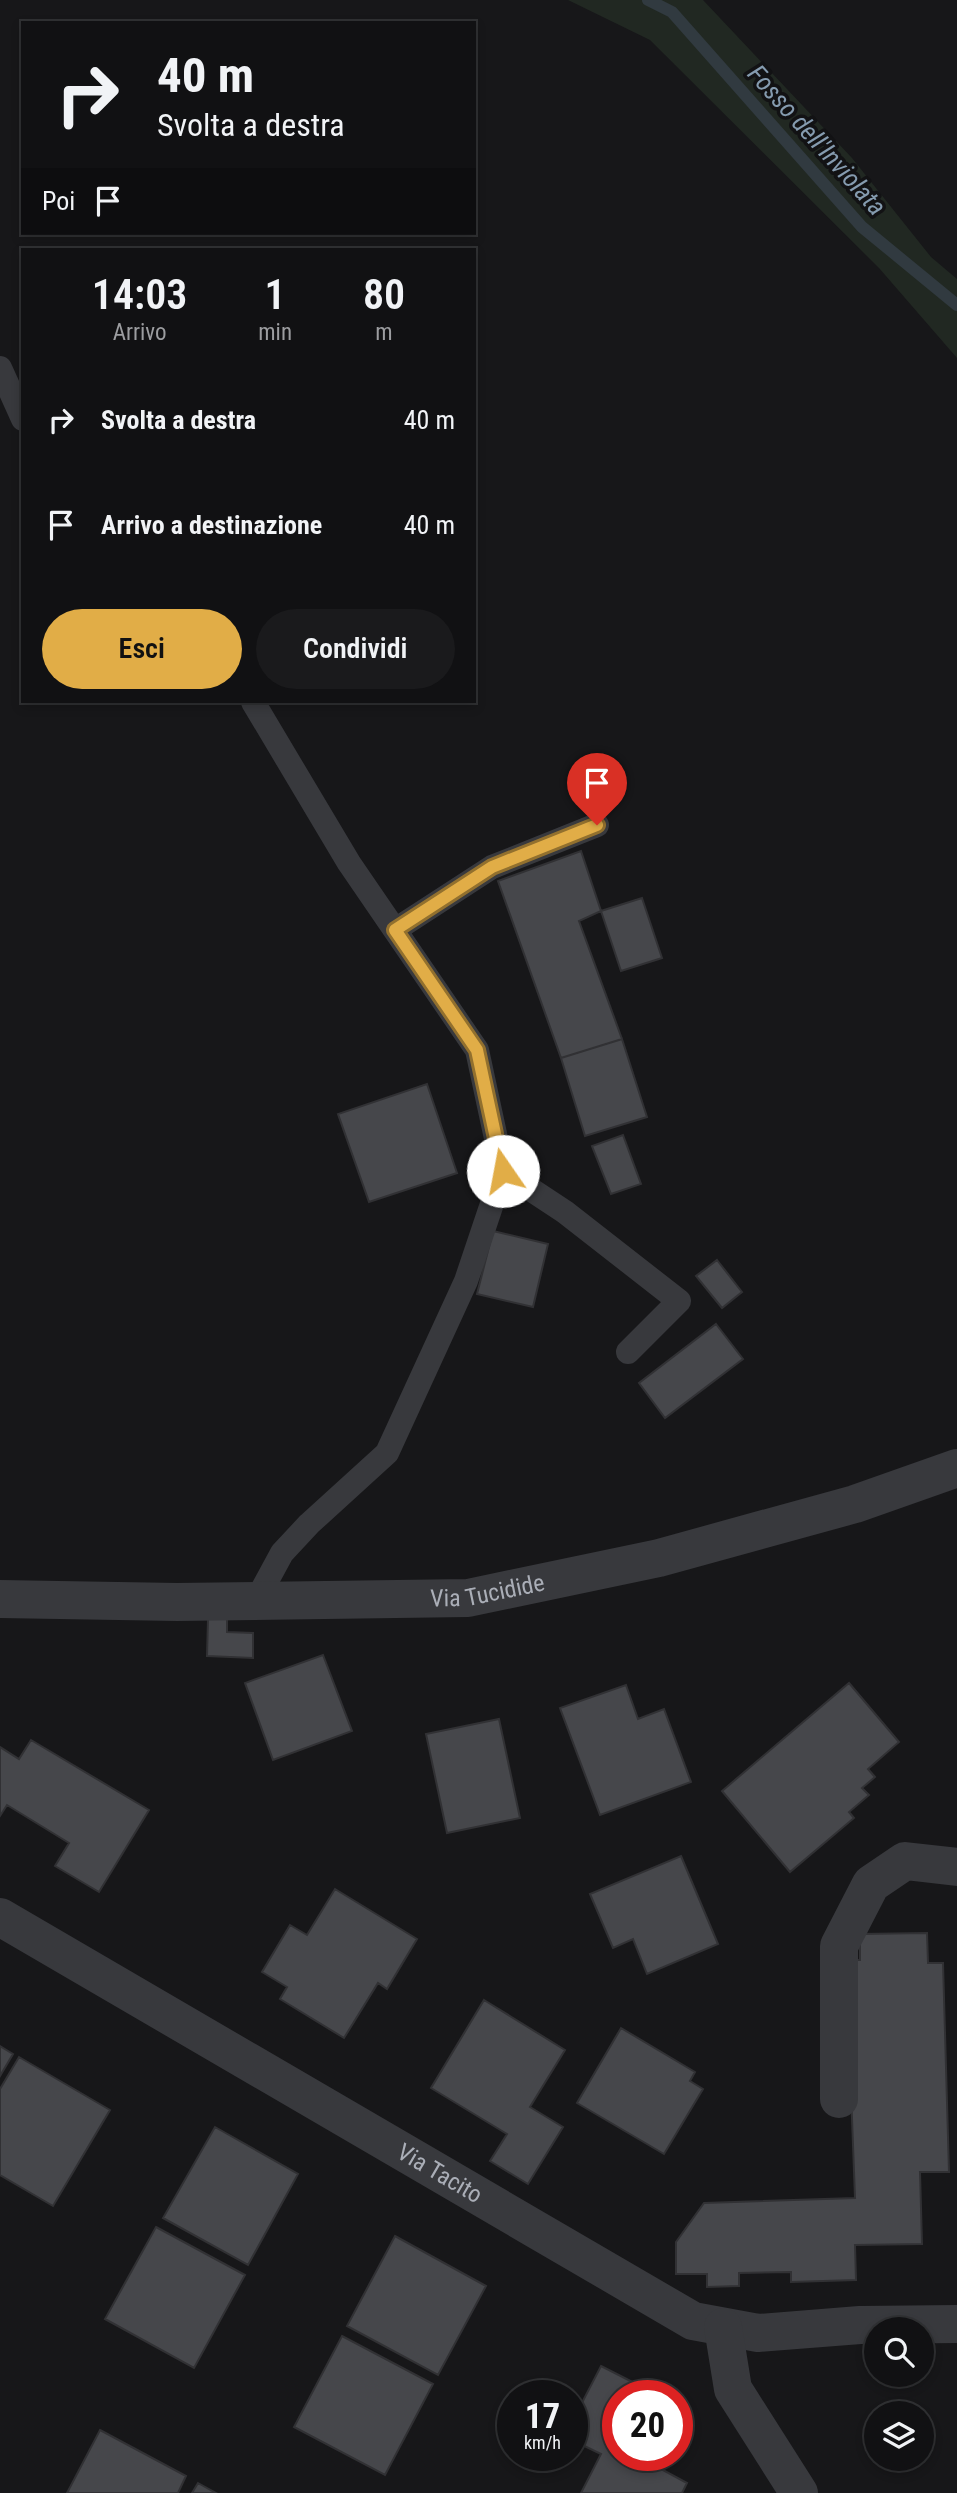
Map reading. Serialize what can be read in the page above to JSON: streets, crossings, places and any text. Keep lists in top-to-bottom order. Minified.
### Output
{"streets":{"street":["Via Tucidide","Via Tacito"]},"water":["Fosso dell'Inviolata"],"page":{"turn":["40 m","Svolta a destra"],"then":"Poi","eta":["14:03","Arrivo","1","min","80","m"],"list":[{"name":"Svolta a destra","value":"40 m"},{"name":"Arrivo a destinazione","value":"40 m"}],"buttons":["Esci","Condividi"],"speed":"17 km/h","limit":"20"}}
